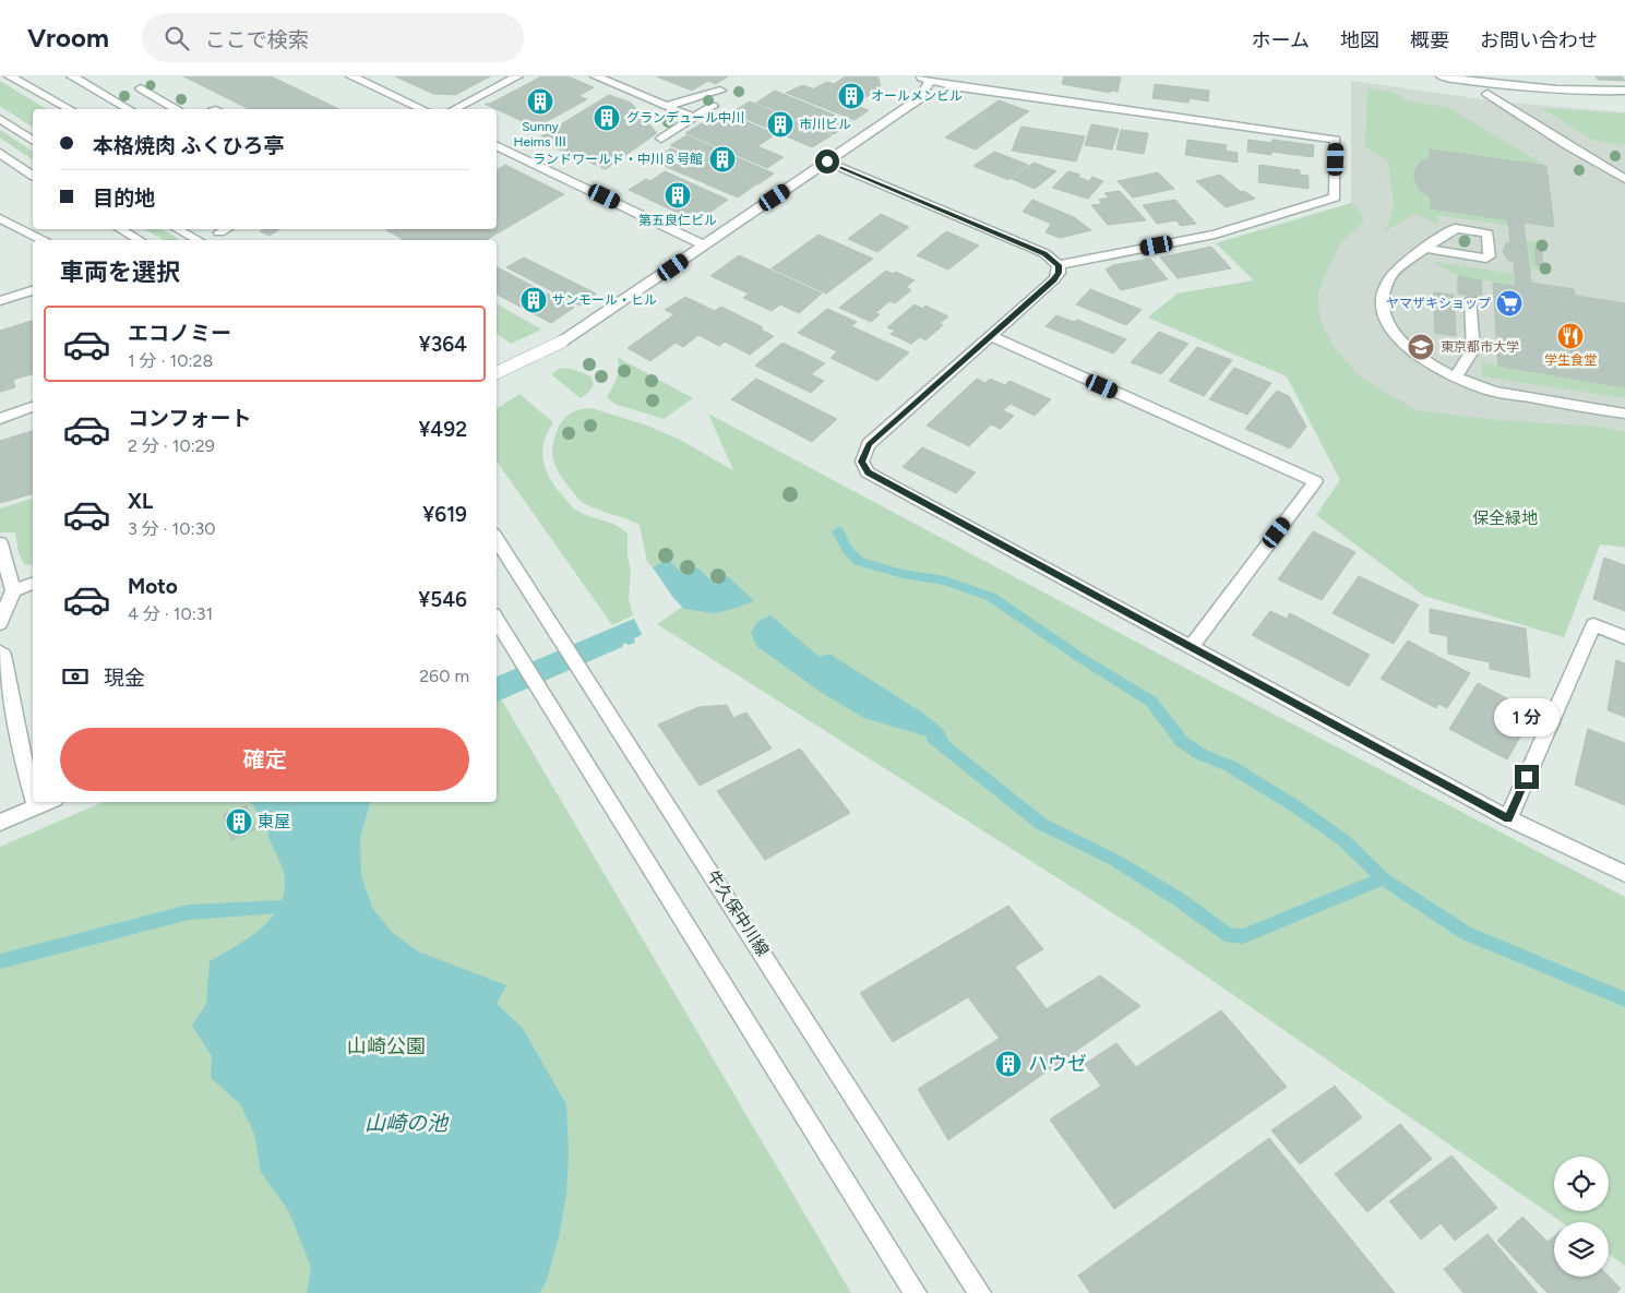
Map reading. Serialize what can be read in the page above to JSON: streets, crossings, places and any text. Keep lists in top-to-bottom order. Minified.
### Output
{"streets":{"street":["牛久保中川線"]},"water":["山崎の池"],"parks":["保全緑地","山崎公園"],"places":{"building":["オールメンビル","Sunny Heims Ⅲ","グランデュール中川","市川ビル","ランドワールド・中川８号館","第五良仁ビル","サンモール・ヒル","東屋","ハウゼ"],"supermarket":["ヤマザキショップ"],"restaurant":["学生食堂"],"school or university":["東京都市大学"]},"page":{"header":"Vroom","search":"ここで検索","nav":["ホーム","地図","概要","お問い合わせ"],"banner":["本格焼肉 ふくひろ亭","目的地"],"heading":"車両を選択","list":[{"name":"エコノミー","note":"1 分 · 10:28","value":"¥364"},{"name":"コンフォート","note":"2 分 · 10:29","value":"¥492"},{"name":"XL","note":"3 分 · 10:30","value":"¥619"},{"name":"Moto","note":"4 分 · 10:31","value":"¥546"}],"pay":["現金","260 m"],"bubble":"1 分","buttons":"確定"}}
